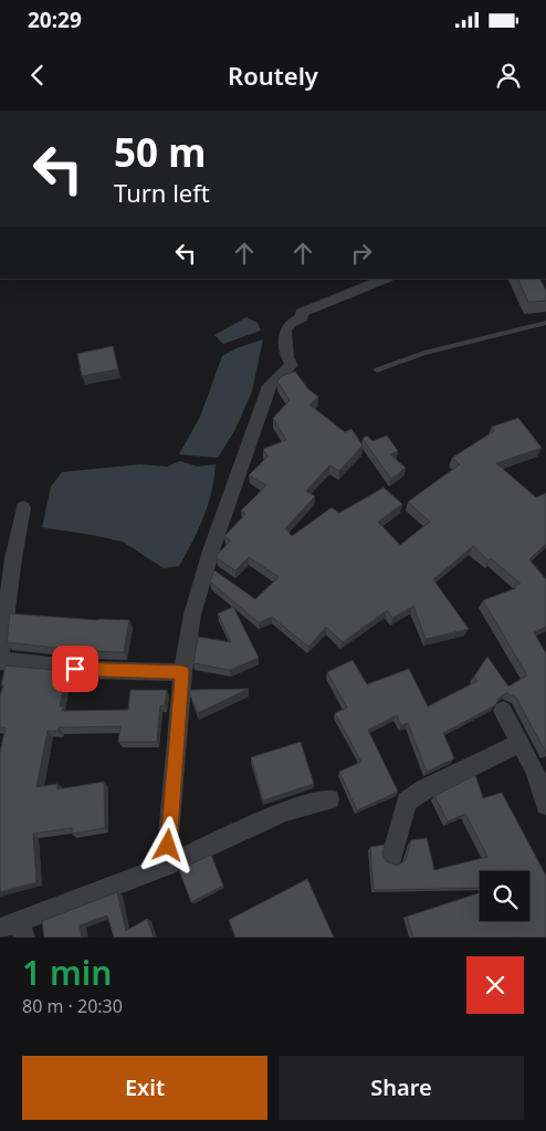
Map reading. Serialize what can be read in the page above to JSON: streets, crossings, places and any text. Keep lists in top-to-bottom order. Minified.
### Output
{"page":{"status":"20:29","header":"Routely","turn":["50 m","Turn left"],"heading":["1 min","80 m · 20:30"],"buttons":["Exit","Share"]}}
